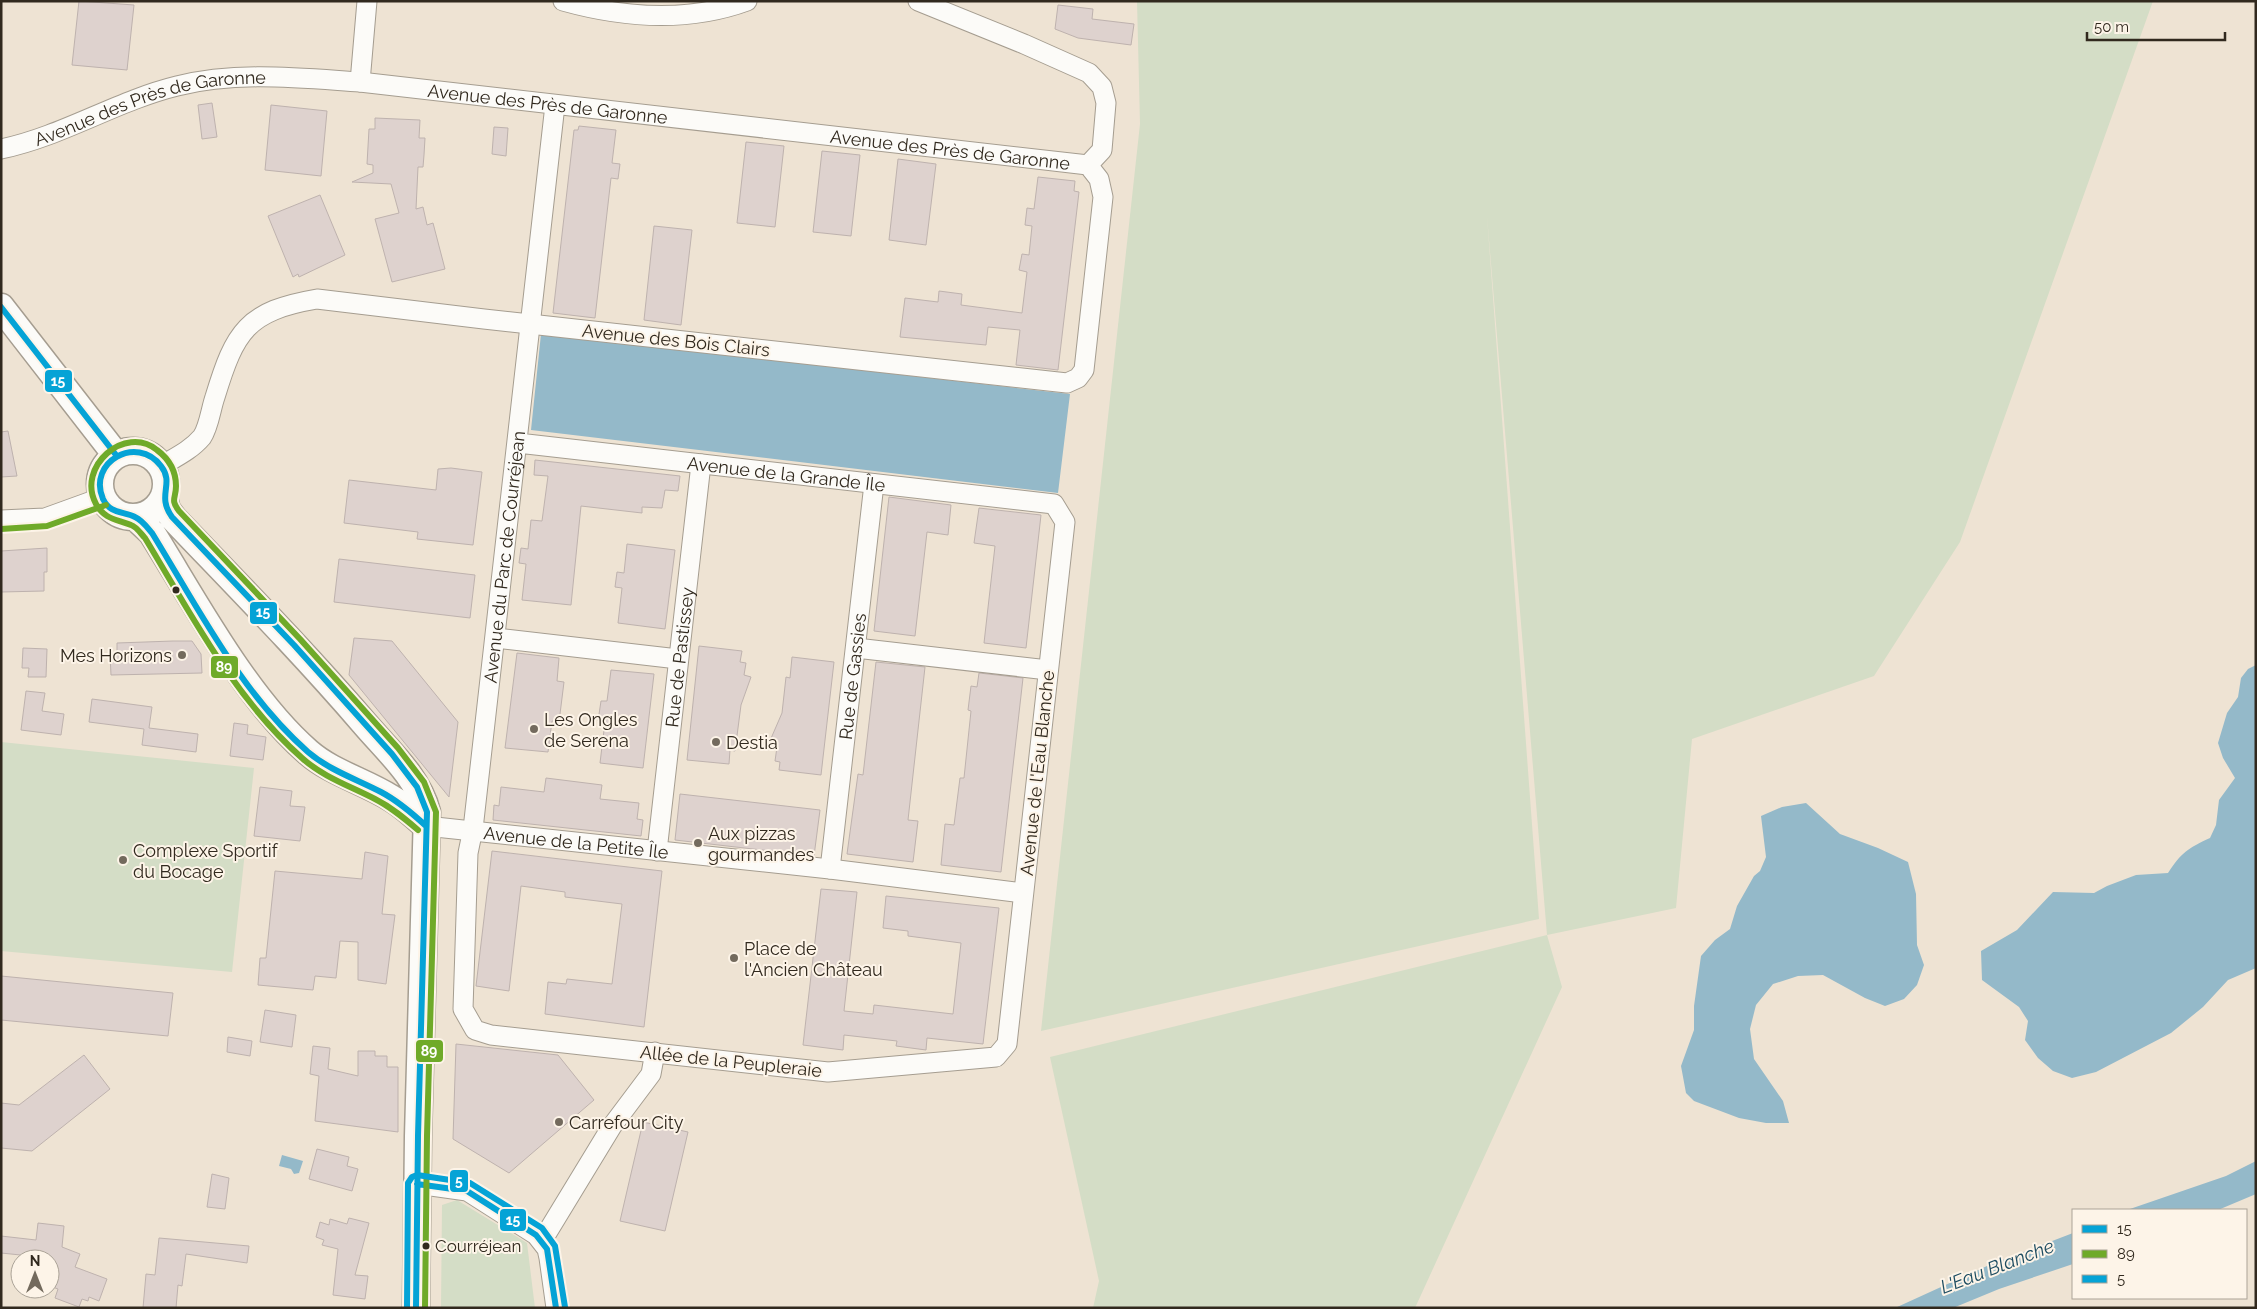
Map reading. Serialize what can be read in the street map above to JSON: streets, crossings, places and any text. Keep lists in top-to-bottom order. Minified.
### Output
{"streets":{"street":["Avenue des Près de Garonne","Avenue des Bois Clairs","Avenue de la Grande Île","Avenue du Parc de Courréjean","Rue de Pastissey","Rue de Gassies","Avenue de l'Eau Blanche","Avenue de la Petite Île","Allée de la Peupleraie"]},"crossings":[["Avenue des Près de Garonne","Avenue des Bois Clairs"],["Avenue des Près de Garonne","Avenue du Parc de Courréjean"],["Avenue des Bois Clairs","Avenue du Parc de Courréjean"],["Avenue de la Grande Île","Avenue du Parc de Courréjean"],["Avenue de la Grande Île","Rue de Pastissey"],["Avenue de la Grande Île","Rue de Gassies"],["Avenue de la Grande Île","Avenue de l'Eau Blanche"],["Avenue du Parc de Courréjean","Avenue de la Petite Île"],["Avenue du Parc de Courréjean","Allée de la Peupleraie"],["Rue de Pastissey","Avenue de la Petite Île"],["Rue de Gassies","Avenue de la Petite Île"],["Avenue de l'Eau Blanche","Avenue de la Petite Île"],["Avenue de l'Eau Blanche","Allée de la Peupleraie"]],"water":["L'Eau Blanche"],"places":["Mes Horizons","Les Ongles de Serena","Destia","Aux pizzas gourmandes","Complexe Sportif du Bocage","Place de l'Ancien Château","Carrefour City","Courréjean"],"lines":["transit line 15","transit line 89","transit line 5"],"legend":["15","89","5"],"scale_bar":"50 m","north":"top"}
